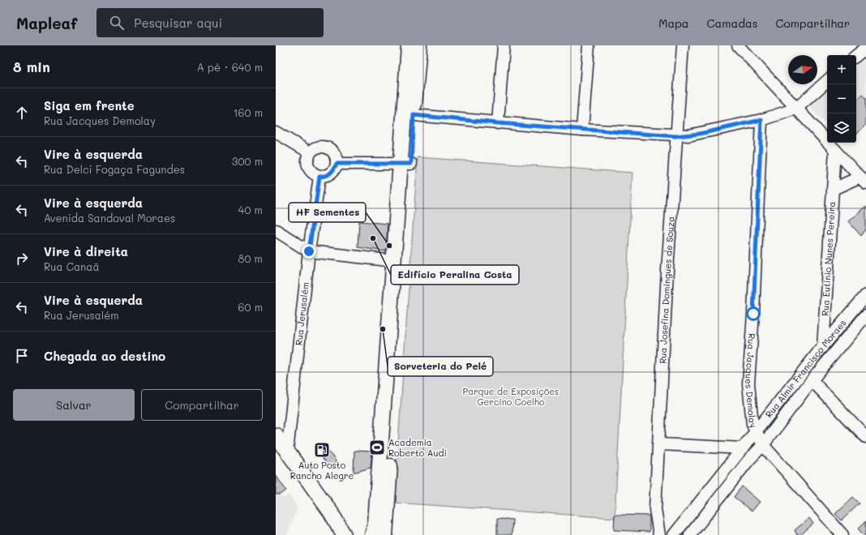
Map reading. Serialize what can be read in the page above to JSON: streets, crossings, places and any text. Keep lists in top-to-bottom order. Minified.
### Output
{"streets":{"street":["Rua Eutínio Nunes Pereira","Rua Josefina Domingues de Souza","Rua Jerusalém","Rua Almir Francisco Moraes","Rua Jacques Demolay"]},"crossings":[["Rua Eutínio Nunes Pereira","Rua Almir Francisco Moraes"],["Rua Almir Francisco Moraes","Rua Jacques Demolay"]],"parks":["Parque de Exposições Gercino Coelho"],"places":{"other":["Edifício Peralina Costa","HF Sementes","Sorveteria do Pelé"],"sports":["Academia Roberto Audi"],"fuel station":["Auto Posto Rancho Alegre"]},"north":"right","page":{"header":"Mapleaf","search":"Pesquisar aqui","nav":["Mapa","Camadas","Compartilhar"],"heading":["8 min","A pé · 640 m"],"map_buttons":["+","−"],"list":[["Siga em frente","Rua Jacques Demolay","160 m"],["Vire à esquerda","Rua Delci Fogaça Fagundes","300 m"],["Vire à esquerda","Avenida Sandoval Moraes","40 m"],["Vire à direita","Rua Canaã","80 m"],["Vire à esquerda","Rua Jerusalém","60 m"],"Chegada ao destino"],"buttons":["Salvar","Compartilhar"]}}
